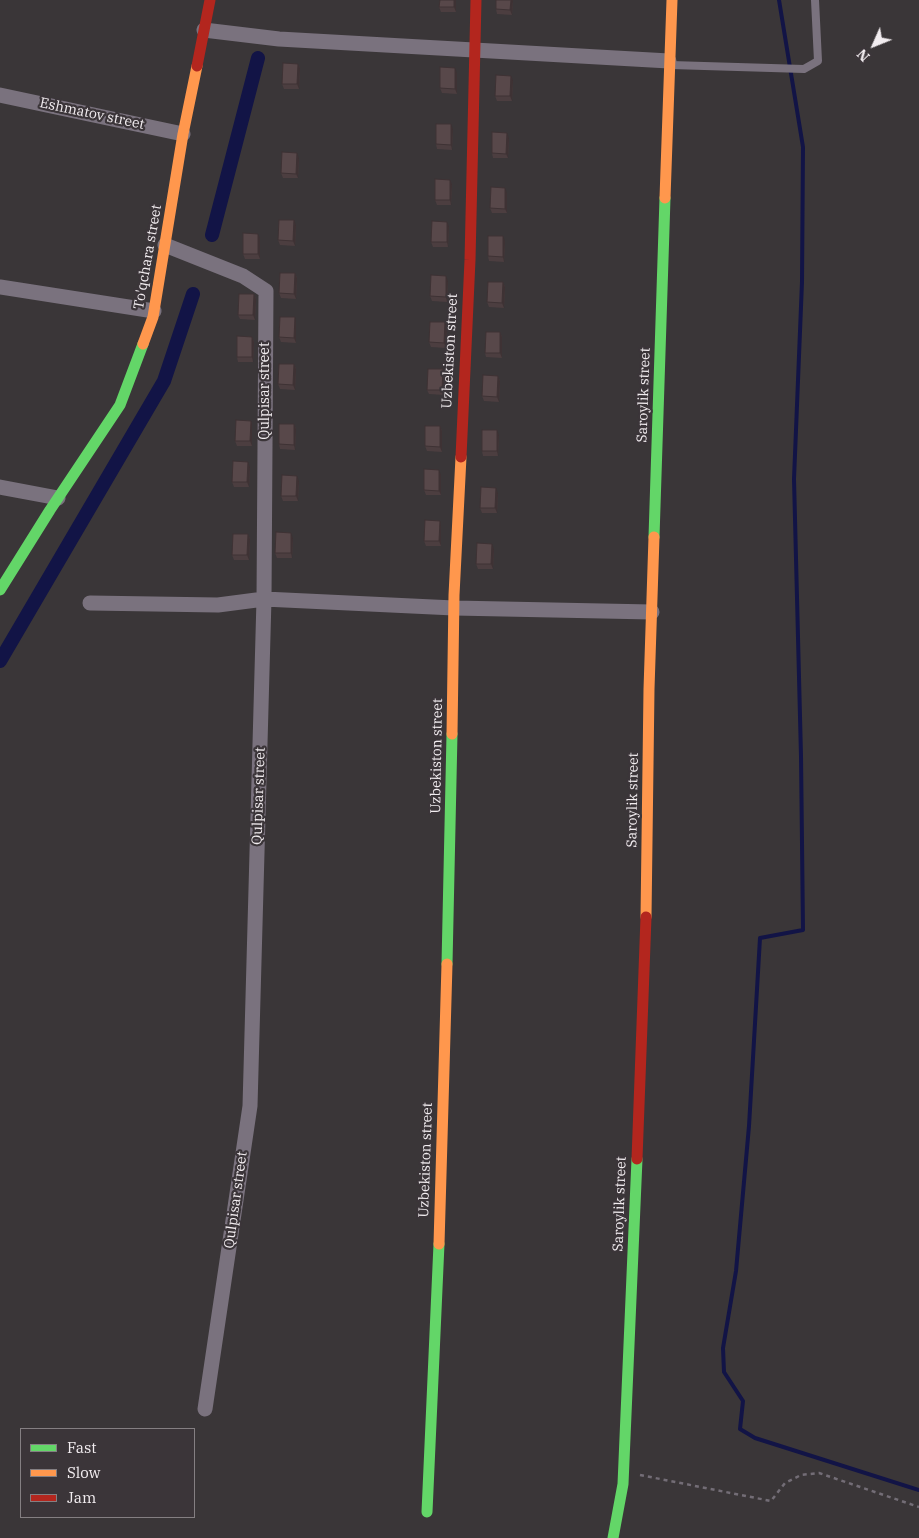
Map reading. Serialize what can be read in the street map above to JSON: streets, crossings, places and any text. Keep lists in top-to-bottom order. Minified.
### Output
{"streets":{"street":["Eshmatov street","To'qchara street","Uzbekiston street","Qulpisar street","Saroylik street"]},"crossings":[["Eshmatov street","To'qchara street"],["To'qchara street","Qulpisar street"]],"legend":["Fast","Slow","Jam"],"north":"bottom left"}
